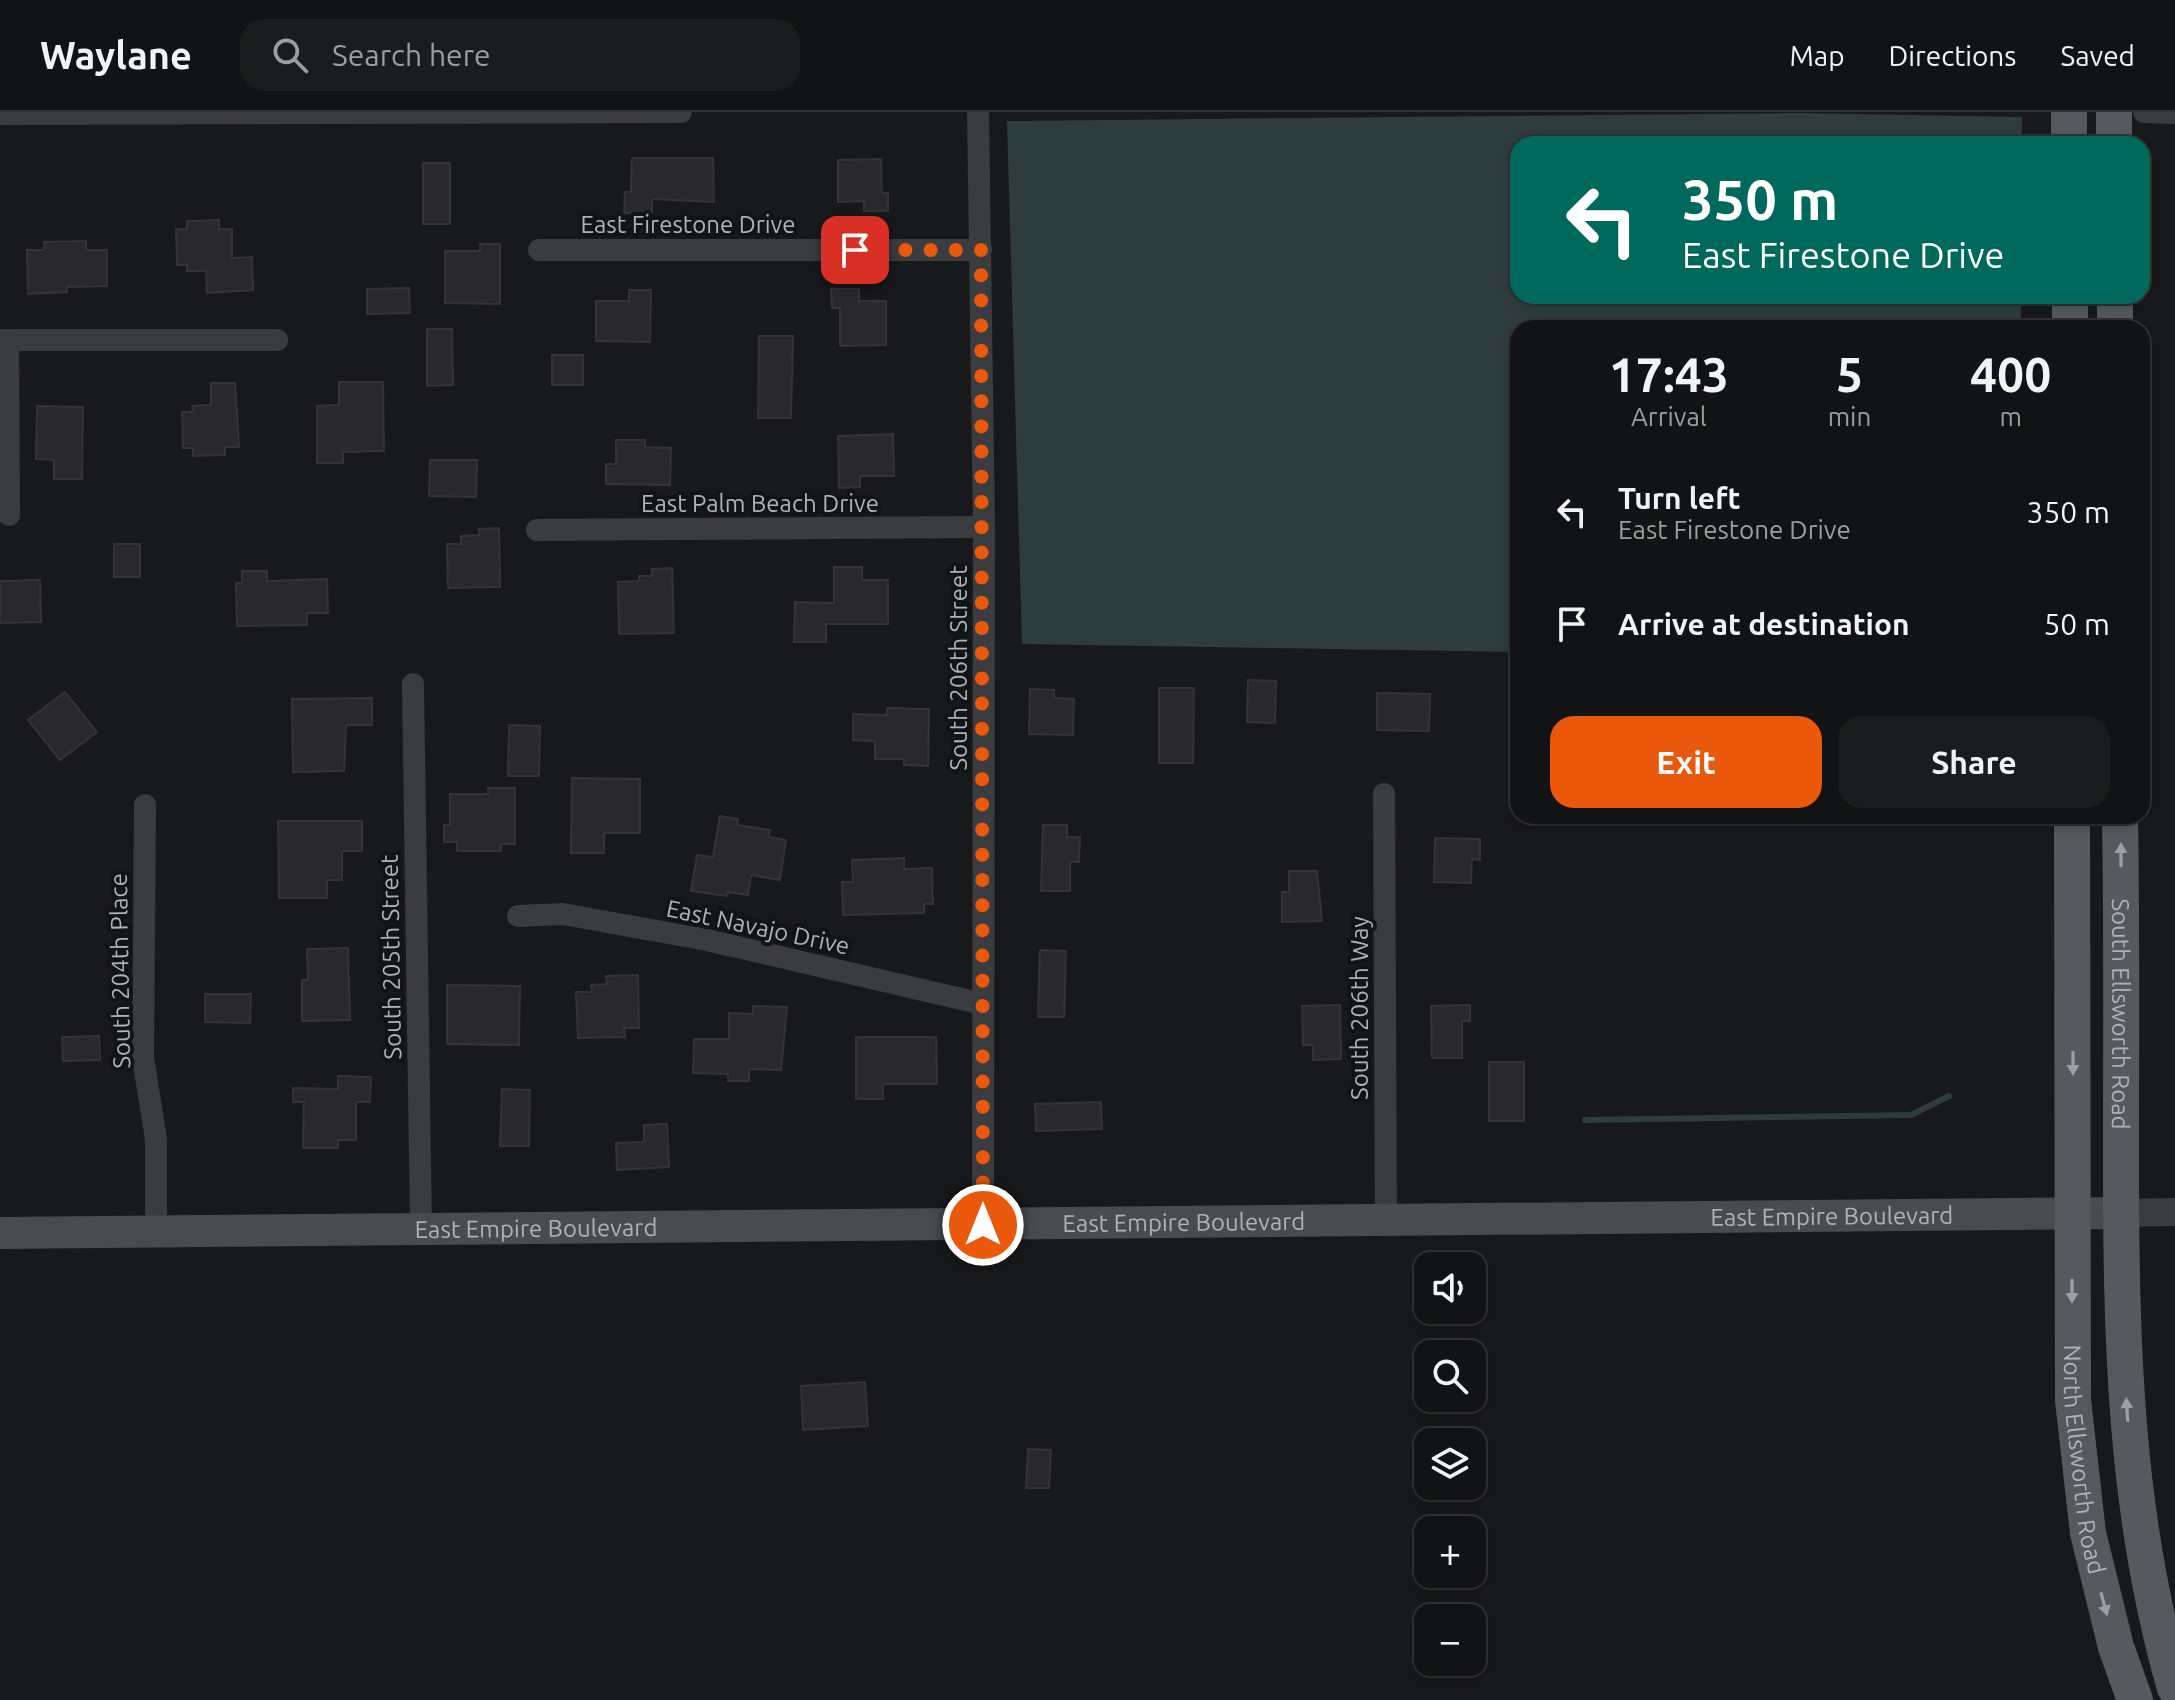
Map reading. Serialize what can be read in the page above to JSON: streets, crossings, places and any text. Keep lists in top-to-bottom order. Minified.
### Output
{"streets":{"main road":["South Ellsworth Road","East Empire Boulevard","North Ellsworth Road"],"street":["East Firestone Drive","East Palm Beach Drive","South 206th Street","East Navajo Drive","South 205th Street","South 204th Place","South 206th Way"]},"crossings":[["East Firestone Drive","South 206th Street"],["East Palm Beach Drive","South 206th Street"],["South 206th Street","East Navajo Drive"],["South 206th Street","East Empire Boulevard"],["South 205th Street","East Empire Boulevard"],["South 204th Place","East Empire Boulevard"],["South 206th Way","East Empire Boulevard"],["South Ellsworth Road","East Empire Boulevard"],["South Ellsworth Road","North Ellsworth Road"],["East Empire Boulevard","North Ellsworth Road"]],"page":{"header":"Waylane","search":"Search here","nav":["Map","Directions","Saved"],"turn":["350 m","East Firestone Drive"],"eta":["17:43","Arrival","5","min","400","m"],"list":[{"name":"Turn left","note":"East Firestone Drive","value":"350 m"},{"name":"Arrive at destination","value":"50 m"}],"buttons":["Exit","Share"],"map_buttons":["+","−"]}}
